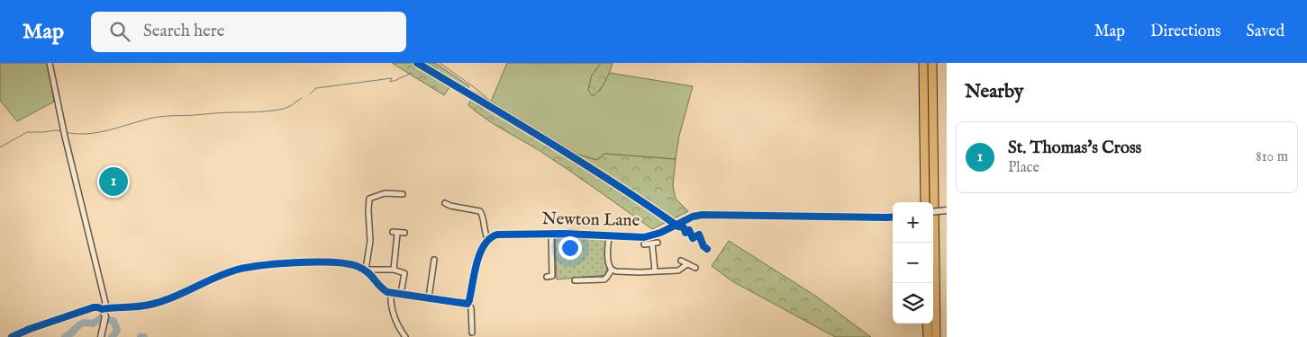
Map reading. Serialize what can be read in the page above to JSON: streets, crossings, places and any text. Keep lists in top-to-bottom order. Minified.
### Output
{"streets":{"street":["Newton Lane"]},"page":{"header":"Map","search":"Search here","nav":["Map","Directions","Saved"],"heading":"Nearby","list":[{"mark":"1","name":"St. Thomas's Cross","note":"Place","value":"810 m"}],"pins":"1","map_buttons":["+","−"]}}
